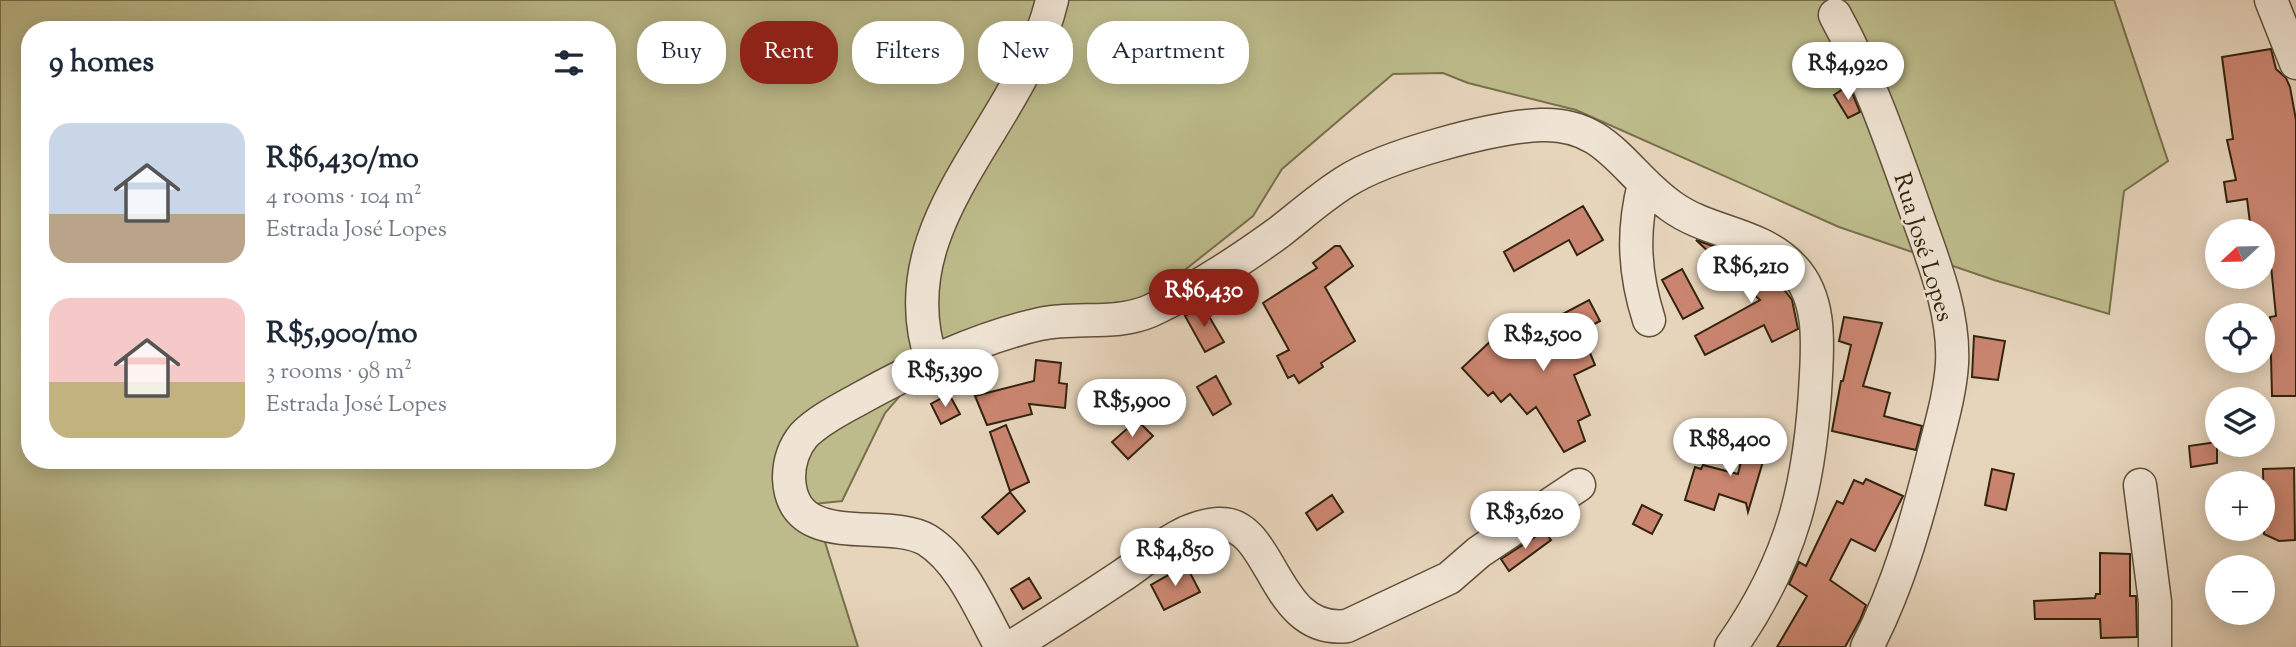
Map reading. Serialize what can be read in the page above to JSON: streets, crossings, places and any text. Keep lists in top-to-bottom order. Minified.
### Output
{"streets":{"street":["Rua José Lopes"]},"north":"left","page":{"chip":["Buy","Rent","Filters","New","Apartment"],"heading":"9 homes","price":["R$4,920","R$6,210","R$6,430","R$2,500","R$5,390","R$5,900","R$8,400","R$3,620","R$4,850"],"list":[{"name":"R$6,430/mo","note":"4 rooms · 104 m² · Estrada José Lopes"},{"name":"R$5,900/mo","note":"3 rooms · 98 m² · Estrada José Lopes"}],"map_buttons":["+","−"]}}
